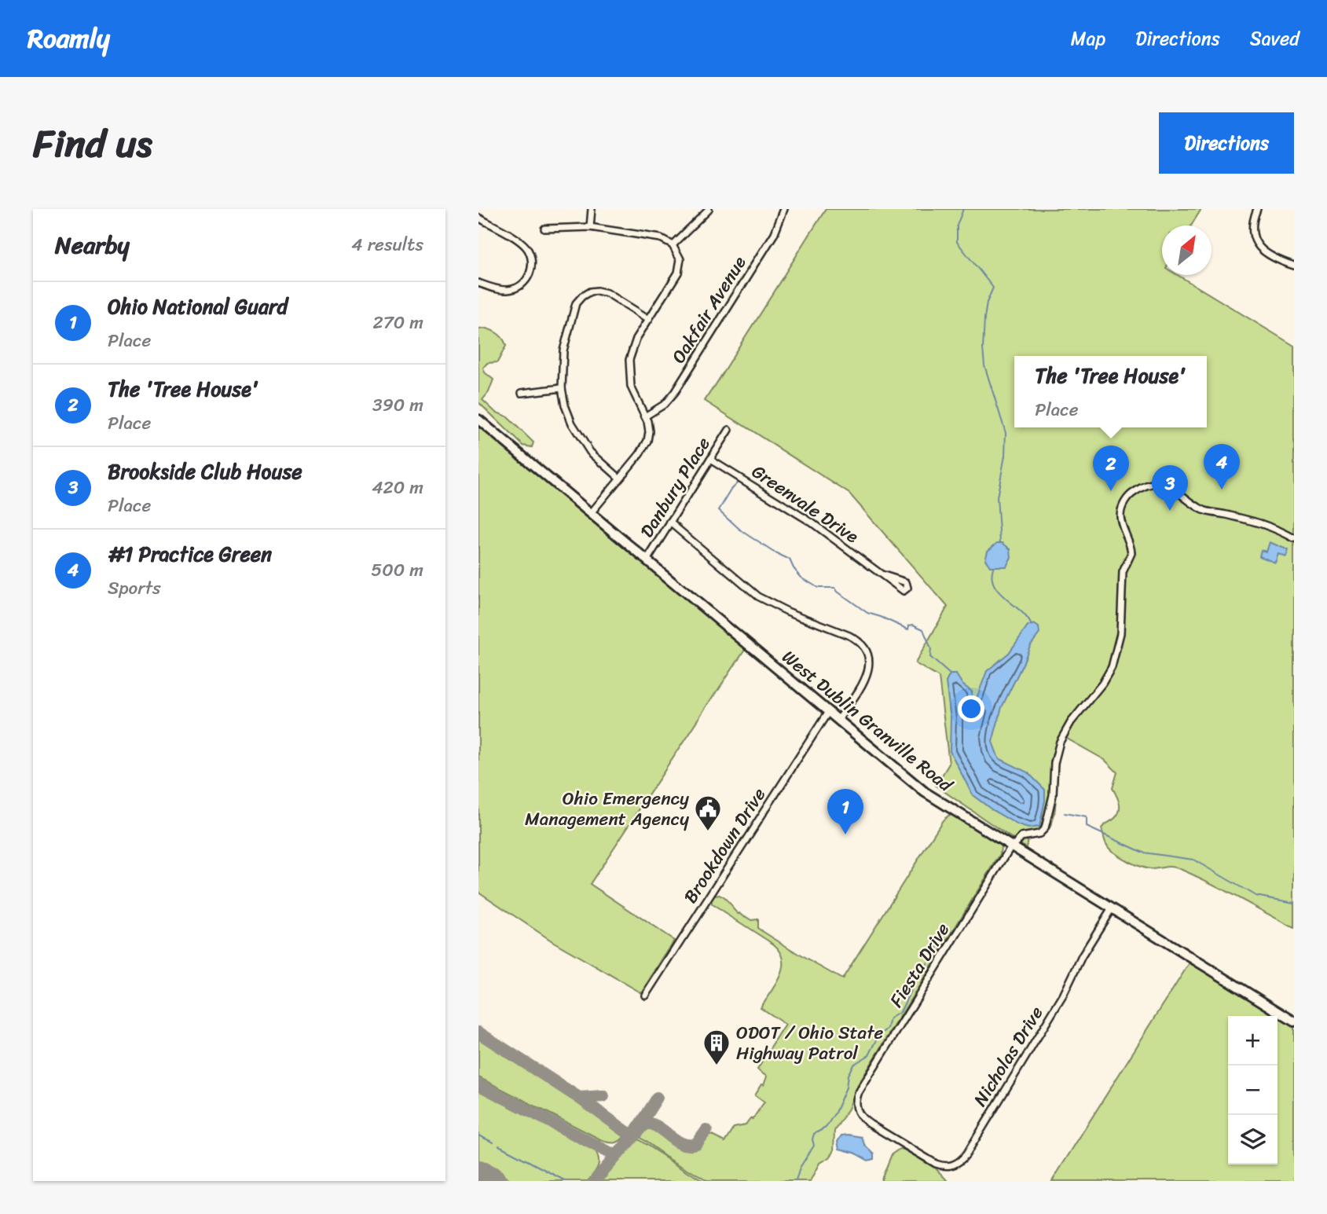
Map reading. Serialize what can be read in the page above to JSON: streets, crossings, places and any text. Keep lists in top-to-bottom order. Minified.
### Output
{"streets":{"main road":["West Dublin Granville Road"],"street":["Oakfair Avenue","Danbury Place","Greenvale Drive","Brookdown Drive","Fiesta Drive","Nicholas Drive"]},"crossings":[["Danbury Place","Greenvale Drive"],["Danbury Place","West Dublin Granville Road"],["West Dublin Granville Road","Brookdown Drive"],["West Dublin Granville Road","Fiesta Drive"],["West Dublin Granville Road","Nicholas Drive"],["Fiesta Drive","Nicholas Drive"]],"places":{"public building":["Ohio Emergency Management Agency"],"building":["ODOT / Ohio State Highway Patrol"]},"north":"top right","page":{"header":"Roamly","nav":["Map","Directions","Saved"],"title":"Find us","buttons":"Directions","heading":["Nearby","4 results"],"list":[{"mark":"1","name":"Ohio National Guard","note":"Place","value":"270 m"},{"mark":"2","name":"The 'Tree House'","note":"Place","value":"390 m"},{"mark":"3","name":"Brookside Club House","note":"Place","value":"420 m"},{"mark":"4","name":"#1 Practice Green","note":"Sports","value":"500 m"}],"popup":["The 'Tree House'","Place"],"pins":["4","2","3","1"],"map_buttons":["+","−"]}}
